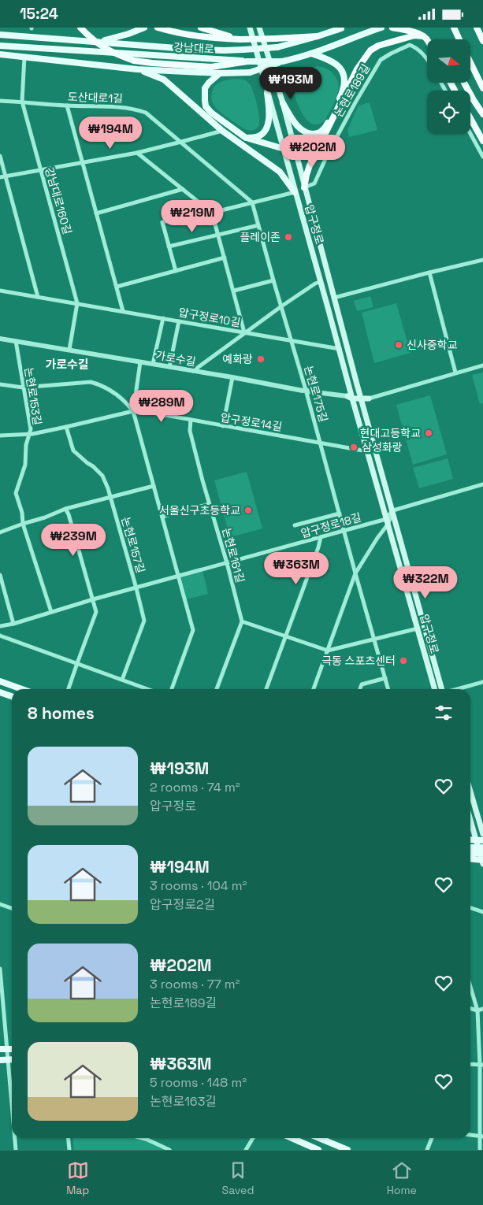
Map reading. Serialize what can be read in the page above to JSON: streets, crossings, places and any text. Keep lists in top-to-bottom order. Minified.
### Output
{"streets":{"main road":["강남대로","압구정로"],"street":["논현로189길","도산대로1길","강남대로160길","압구정로10길","가로수길","논현로175길","논현로153길","압구정로14길","압구정로18길","논현로157길","논현로161길"]},"crossings":[["논현로189길","압구정로"],["도산대로1길","강남대로160길"],["도산대로1길","논현로175길"],["강남대로160길","압구정로10길"],["강남대로160길","가로수길"],["압구정로","압구정로10길"],["압구정로","가로수길"],["압구정로","압구정로14길"],["압구정로","압구정로18길"],["압구정로10길","논현로175길"],["가로수길","논현로175길"],["가로수길","논현로153길"],["논현로175길","압구정로14길"],["논현로175길","압구정로18길"],["논현로153길","압구정로14길"],["논현로153길","압구정로18길"],["압구정로14길","논현로157길"],["압구정로14길","논현로161길"],["압구정로18길","논현로157길"],["압구정로18길","논현로161길"]],"districts":["가로수길"],"places":["플레이존","신사중학교","예화랑","현대고등학교","삼성화랑","서울신구초등학교","극동 스포츠센터"],"north":"right","page":{"status":"15:24","price":["₩193M","₩194M","₩202M","₩219M","₩289M","₩239M","₩363M","₩322M"],"heading":"8 homes","list":[{"name":"₩193M","note":"2 rooms · 74 m² · 압구정로"},{"name":"₩194M","note":"3 rooms · 104 m² · 압구정로2길"},{"name":"₩202M","note":"3 rooms · 77 m² · 논현로189길"},{"name":"₩363M","note":"5 rooms · 148 m² · 논현로163길"}],"tabs":["Map","Saved","Home"]}}
